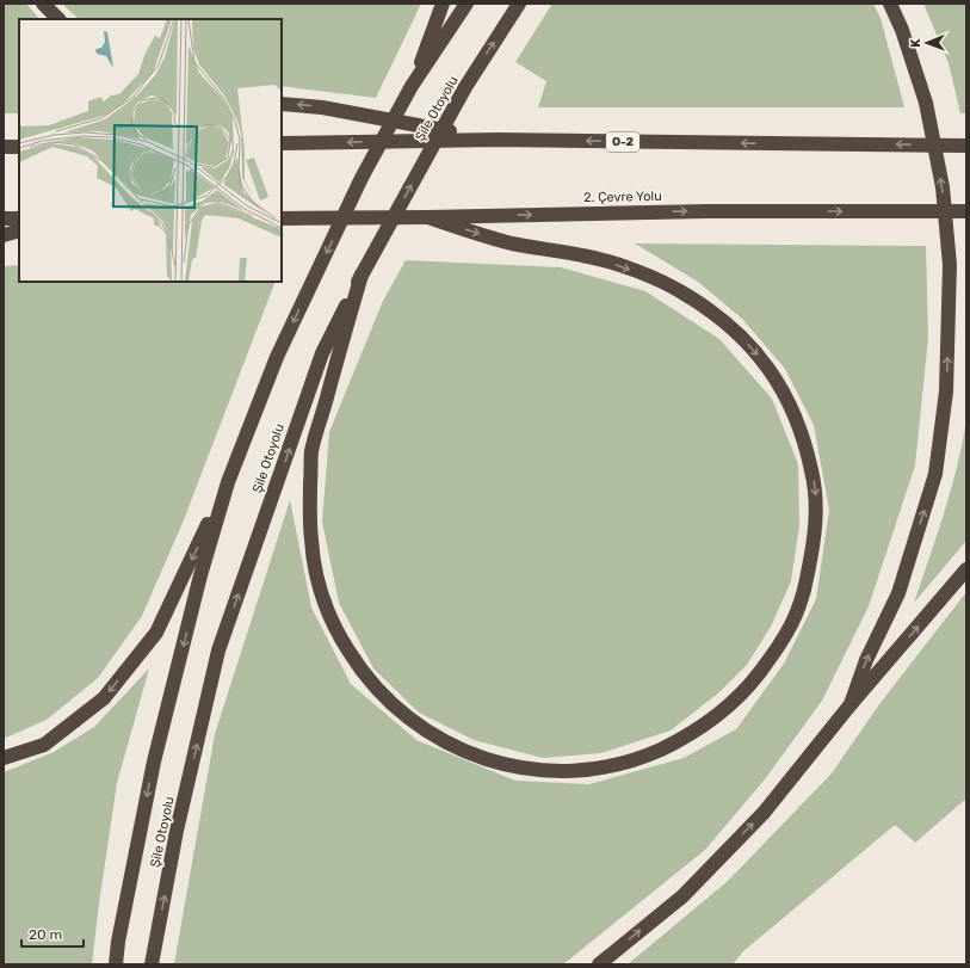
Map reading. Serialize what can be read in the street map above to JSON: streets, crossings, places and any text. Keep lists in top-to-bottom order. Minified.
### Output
{"streets":{"highway":["Şile Otoyolu","O-2","2. Çevre Yolu"]},"scale_bar":"20 m","north":"left"}
